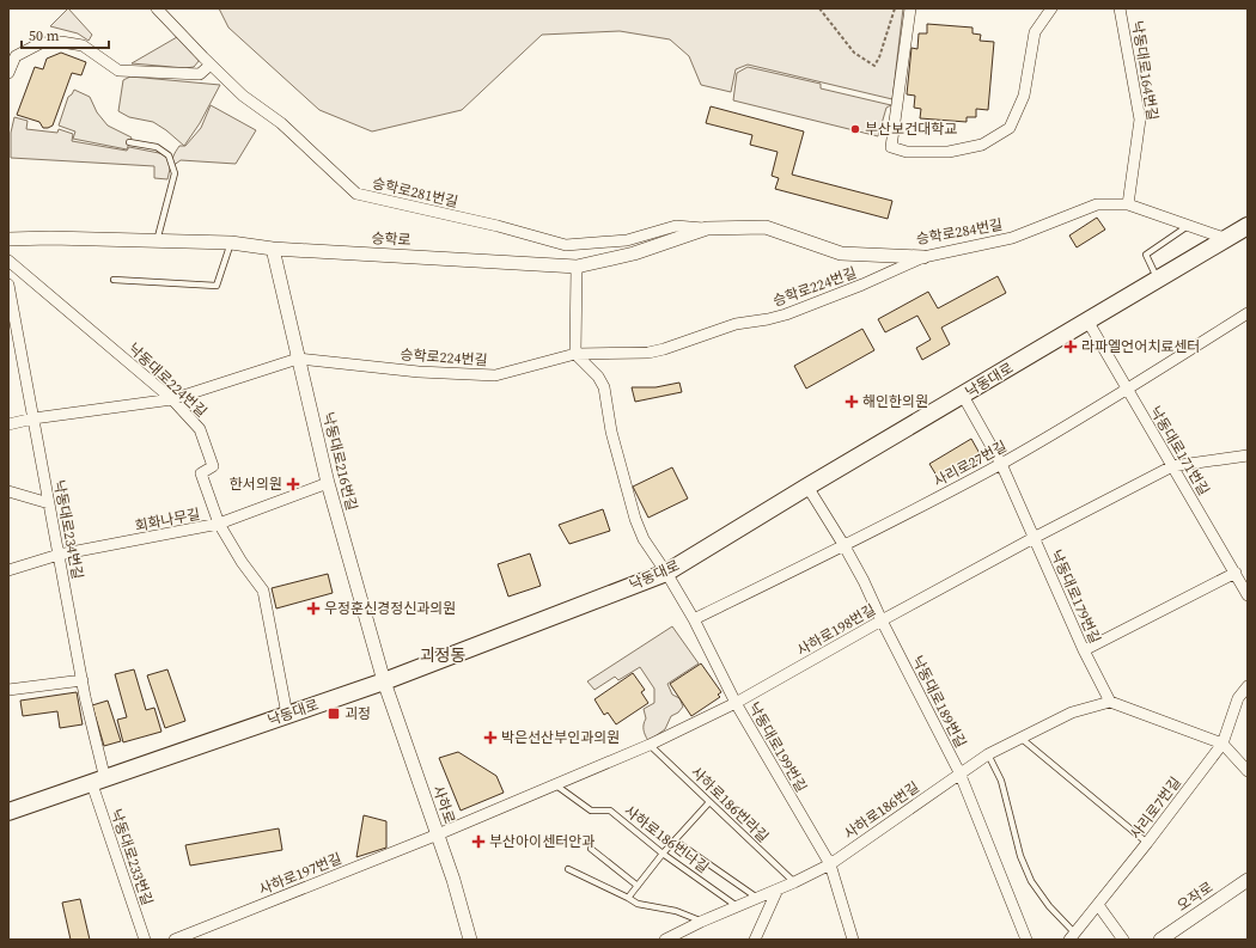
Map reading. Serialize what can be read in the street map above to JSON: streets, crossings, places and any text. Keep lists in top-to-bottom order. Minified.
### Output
{"streets":{"main road":["낙동대로"],"street":["낙동대로164번길","승학로281번길","승학로284번길","승학로","승학로224번길","낙동대로224번길","낙동대로171번길","낙동대로216번길","사리로27번길","회화나무길","낙동대로234번길","낙동대로179번길","사하로198번길","낙동대로189번길","낙동대로199번길","사하로","사리로7번길","사하로186번길","낙동대로233번길","사하로197번길","오작로"],"lane":["사하로186번라길","사하로186번나길"]},"crossings":[["낙동대로164번길","승학로284번길"],["승학로281번길","승학로"],["승학로284번길","승학로"],["승학로284번길","승학로224번길"],["승학로","낙동대로216번길"],["승학로224번길","낙동대로224번길"],["승학로224번길","낙동대로216번길"],["승학로224번길","낙동대로234번길"],["승학로224번길","낙동대로199번길"],["낙동대로224번길","낙동대로"],["낙동대로224번길","회화나무길"],["낙동대로","낙동대로171번길"],["낙동대로","낙동대로216번길"],["낙동대로","낙동대로234번길"],["낙동대로","낙동대로179번길"],["낙동대로","낙동대로189번길"],["낙동대로","낙동대로199번길"],["낙동대로","사하로"],["낙동대로","낙동대로233번길"],["낙동대로171번길","사리로27번길"],["낙동대로171번길","사하로198번길"],["낙동대로216번길","회화나무길"],["낙동대로216번길","사하로"],["사리로27번길","낙동대로179번길"],["사리로27번길","낙동대로189번길"],["사리로27번길","낙동대로199번길"],["회화나무길","낙동대로234번길"],["낙동대로234번길","낙동대로233번길"],["낙동대로179번길","사하로198번길"],["낙동대로179번길","사하로186번길"],["사하로198번길","낙동대로189번길"],["사하로198번길","낙동대로199번길"],["사하로198번길","사하로"],["사하로198번길","사하로186번라길"],["사하로198번길","사하로186번나길"],["사하로198번길","사하로197번길"],["낙동대로189번길","사하로186번길"],["낙동대로199번길","사하로186번길"],["사하로","사하로197번길"],["사하로186번라길","사하로186번길"],["사하로186번길","사하로186번나길"]],"districts":["괴정동"],"places":{"other":["부산보건대학교"],"health":["라파엘언어치료센터","해인한의원","한서의원","우정훈신경정신과의원","박은선산부인과의원","부산아이센터안과"],"transit":["괴정"]},"scale_bar":"50 m"}
